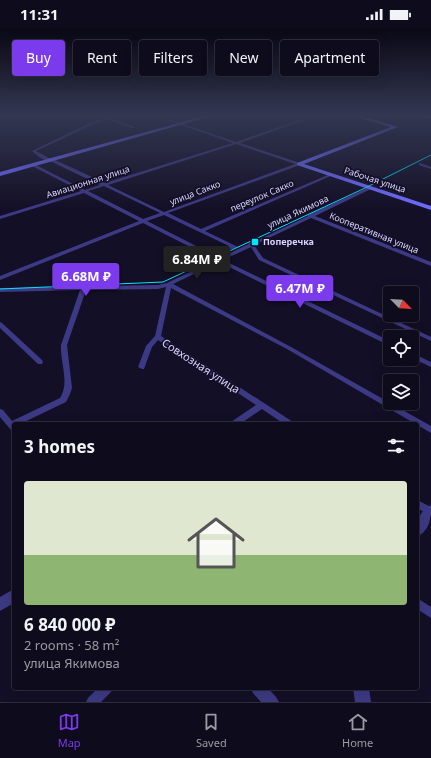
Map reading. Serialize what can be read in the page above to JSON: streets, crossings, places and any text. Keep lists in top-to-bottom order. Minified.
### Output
{"streets":{"main road":["Рабочая улица","улица Сакко"],"street":["Авиационная улица","переулок Сакко","улица Якимова","Кооперативная улица","Совхозная улица"]},"crossings":[["Рабочая улица","улица Сакко"],["Рабочая улица","переулок Сакко"],["Рабочая улица","улица Якимова"],["улица Якимова","Кооперативная улица"],["улица Якимова","Совхозная улица"]],"places":{"transit":["Поперечка"]},"north":"bottom right","page":{"status":"11:31","chip":["Buy","Rent","Filters","New","Apartment"],"price":["6.84M ₽","6.68M ₽","6.47M ₽"],"heading":"3 homes","list":[{"name":"6 840 000 ₽","note":"2 rooms · 58 m² · улица Якимова"}],"tabs":["Map","Saved","Home"]}}
